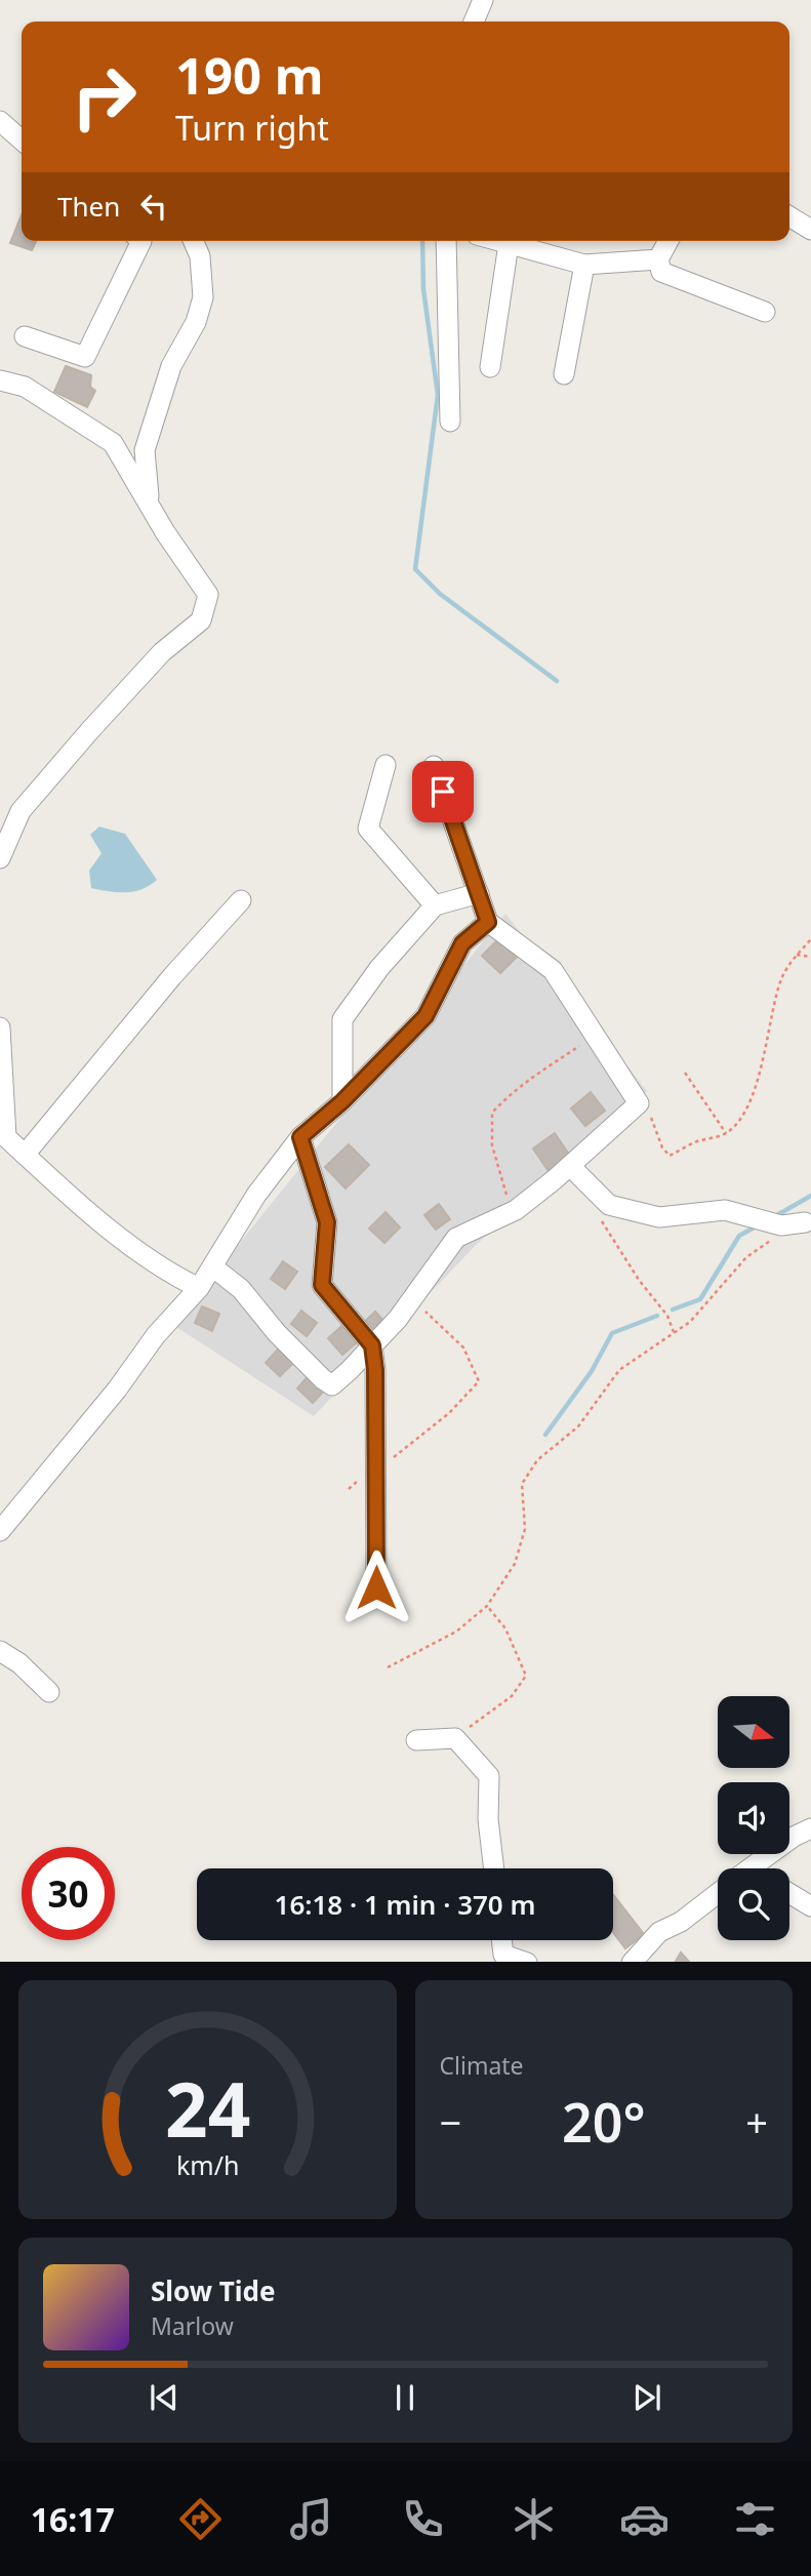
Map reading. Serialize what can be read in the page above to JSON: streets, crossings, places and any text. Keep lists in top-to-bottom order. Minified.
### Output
{"north":"right","page":{"turn":["190 m","Turn right"],"then":"Then","limit":"30","trip":"16:18 · 1 min · 370 m","tile":"Climate","heat":["−","20°","+"],"song":["Slow Tide","Marlow"],"tabs":"16:17","gauge":["24","km/h"]}}
